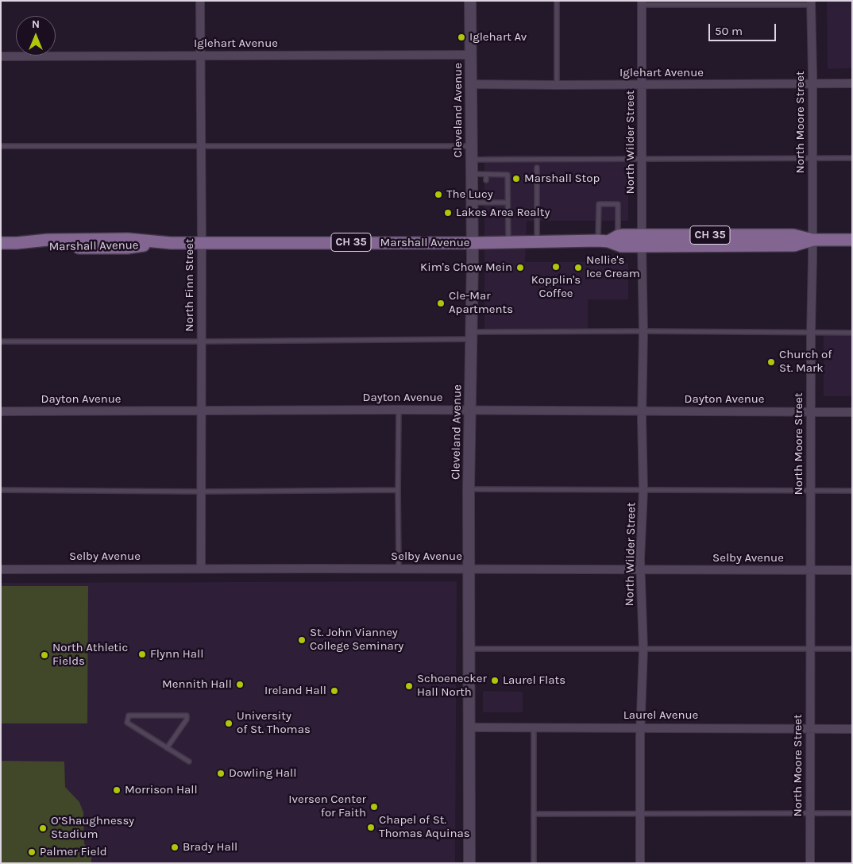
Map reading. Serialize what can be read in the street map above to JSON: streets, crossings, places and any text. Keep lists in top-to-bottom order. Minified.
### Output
{"streets":{"main road":["CH 35","Marshall Avenue"],"street":["Iglehart Avenue","Cleveland Avenue","North Moore Street","North Wilder Street","North Finn Street","Dayton Avenue","Selby Avenue","Laurel Avenue"]},"crossings":[["Iglehart Avenue","Cleveland Avenue"],["Iglehart Avenue","North Moore Street"],["Iglehart Avenue","North Wilder Street"],["Iglehart Avenue","North Finn Street"],["Cleveland Avenue","Marshall Avenue"],["Cleveland Avenue","Dayton Avenue"],["Cleveland Avenue","Selby Avenue"],["Cleveland Avenue","Laurel Avenue"],["North Moore Street","Marshall Avenue"],["North Moore Street","Dayton Avenue"],["North Moore Street","Selby Avenue"],["North Moore Street","Laurel Avenue"],["North Wilder Street","Marshall Avenue"],["North Wilder Street","Dayton Avenue"],["North Wilder Street","Selby Avenue"],["North Wilder Street","Laurel Avenue"],["Marshall Avenue","North Finn Street"],["North Finn Street","Dayton Avenue"],["North Finn Street","Selby Avenue"]],"places":["Iglehart Av","Marshall Stop","The Lucy","Lakes Area Realty","Kopplin's Coffee","Kim's Chow Mein","Nellie's Ice Cream","Cle-Mar Apartments","Church of St. Mark","St. John Vianney College Seminary","Flynn Hall","North Athletic Fields","Laurel Flats","Mennith Hall","Schoenecker Hall North","Ireland Hall","University of St. Thomas","Dowling Hall","Morrison Hall","Iversen Center for Faith","Chapel of St. Thomas Aquinas","O’Shaughnessy Stadium","Brady Hall","Palmer Field"],"scale_bar":"50 m","north":"top"}
